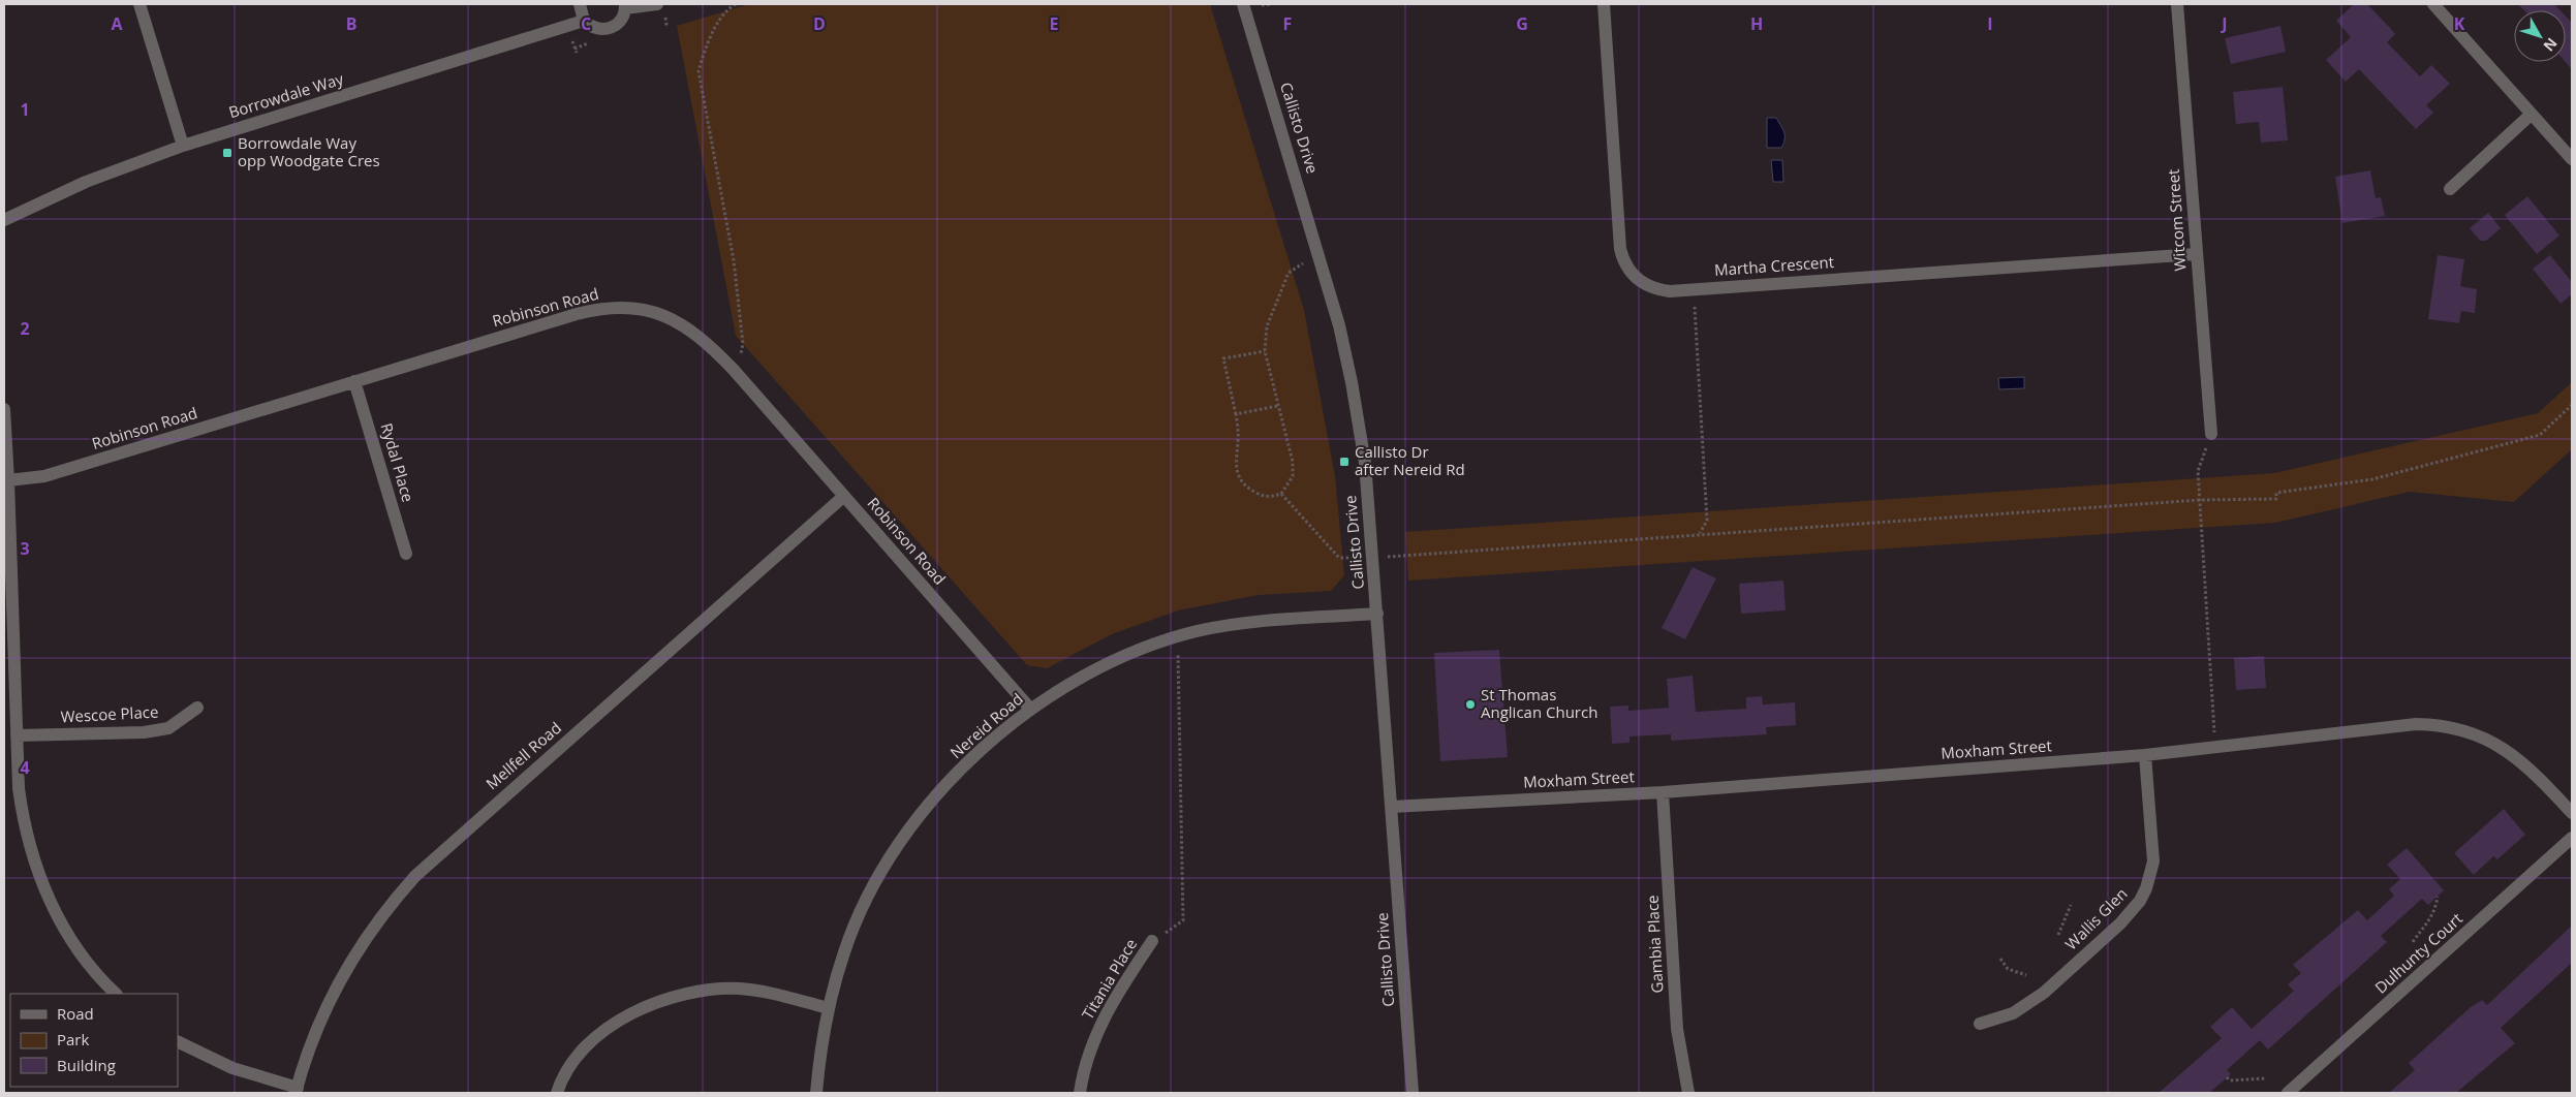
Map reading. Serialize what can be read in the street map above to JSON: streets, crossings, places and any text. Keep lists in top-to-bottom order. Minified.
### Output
{"streets":{"street":["Borrowdale Way","Callisto Drive","Witcom Street","Martha Crescent","Robinson Road","Rydal Place","Wescoe Place","Nereid Road","Moxham Street","Mellfell Road","Wallis Glen","Gambia Place","Dulhunty Court","Titania Place"]},"crossings":[["Callisto Drive","Nereid Road"],["Callisto Drive","Moxham Street"],["Witcom Street","Martha Crescent"],["Robinson Road","Rydal Place"],["Robinson Road","Nereid Road"],["Robinson Road","Mellfell Road"],["Moxham Street","Wallis Glen"],["Moxham Street","Gambia Place"]],"places":{"transit":["Borrowdale Way opp Woodgate Cres","Callisto Dr after Nereid Rd"],"other":["St Thomas Anglican Church"]},"legend":["Road","Park","Building"],"north":"bottom right","grid":{"columns":["A","B","C","D","E","F","G","H","I","J","K"],"rows":["1","2","3","4"]}}
